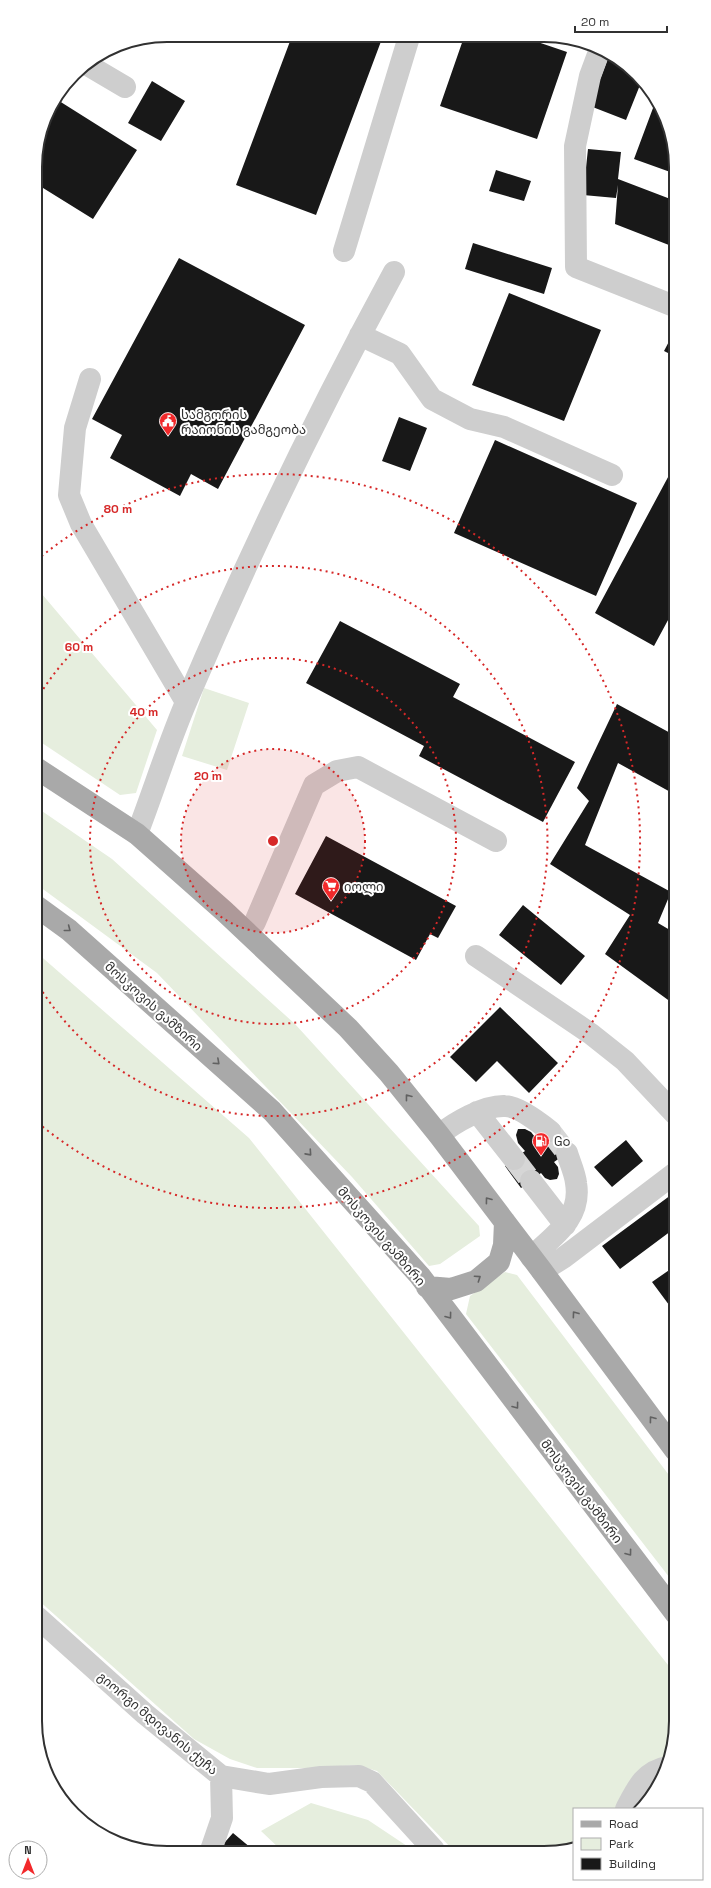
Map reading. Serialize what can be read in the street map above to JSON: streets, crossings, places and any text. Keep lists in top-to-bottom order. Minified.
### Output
{"streets":{"main road":["მოსკოვის გამზირი"],"street":["გიორგი მდივანის ქუჩა"]},"places":{"public building":["სამგორის რაიონის გამგეობა"],"supermarket":["იოლი"],"fuel station":["Go"]},"legend":["Road","Park","Building"],"scale_bar":"20 m","north":"top","rings":["80 m","60 m","40 m","20 m"]}
